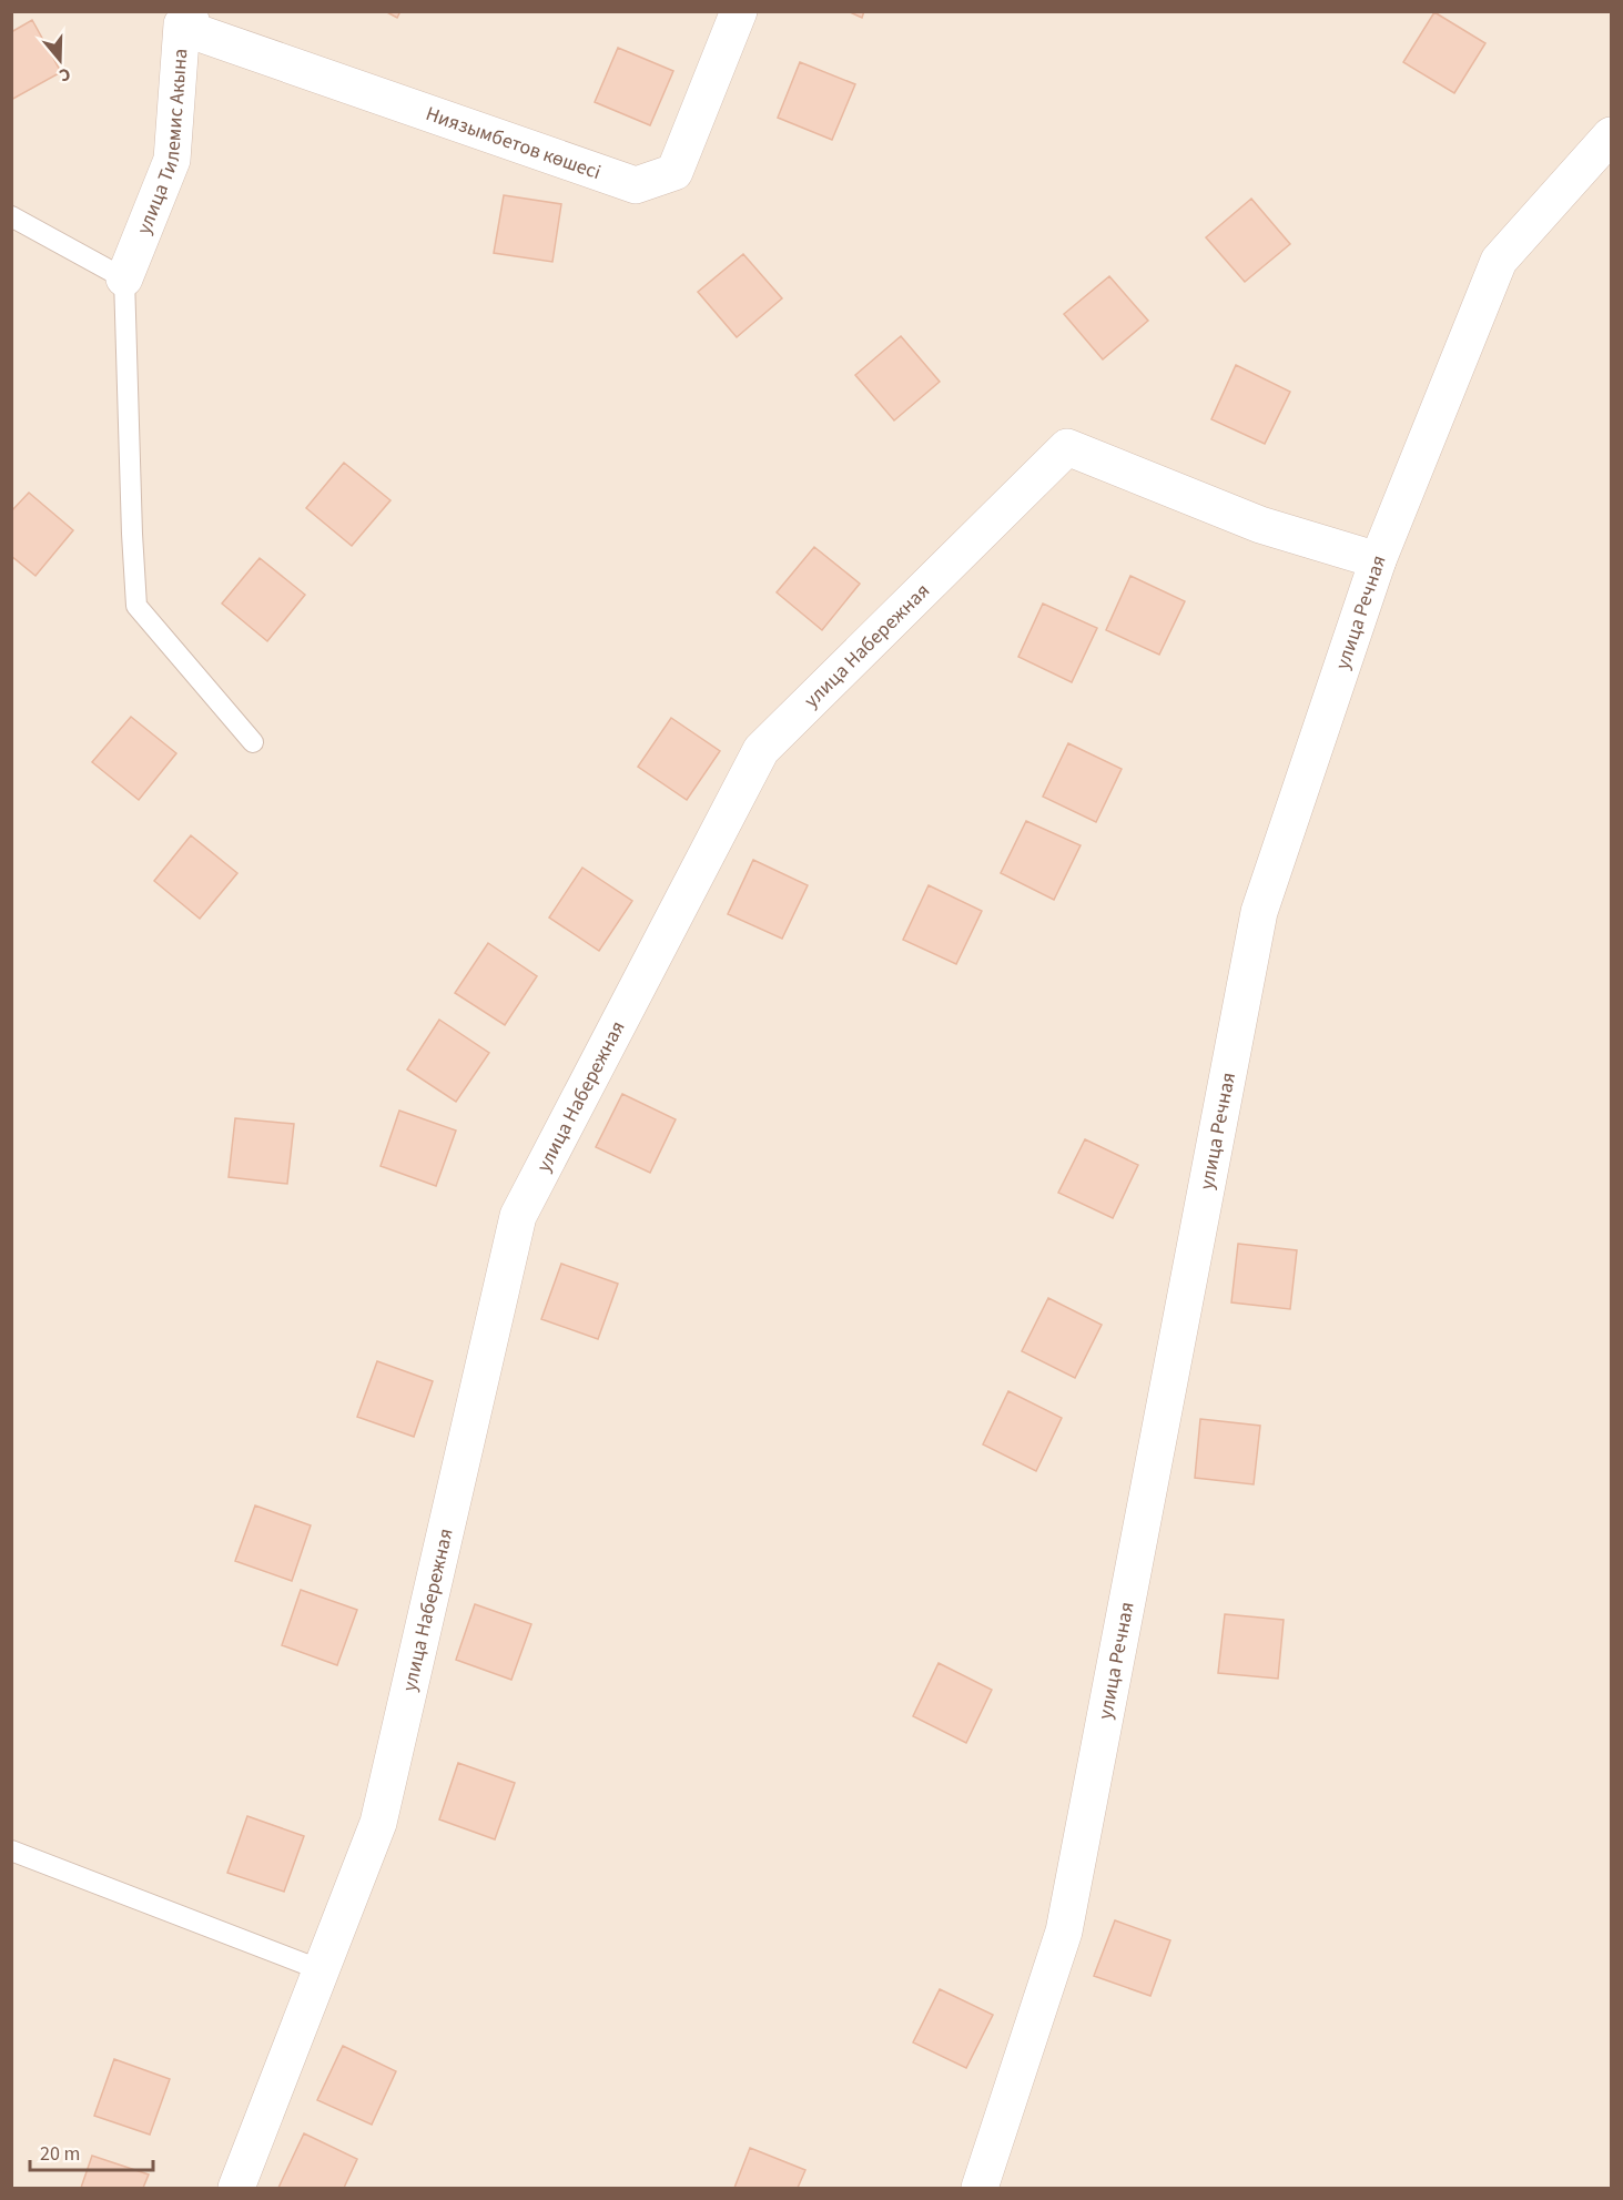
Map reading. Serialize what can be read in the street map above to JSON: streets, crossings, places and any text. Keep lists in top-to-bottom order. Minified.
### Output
{"streets":{"street":["улица Тилемис Акына","Ниязымбетов көшесі","улица Речная","улица Набережная"]},"crossings":[["улица Тилемис Акына","Ниязымбетов көшесі"],["улица Речная","улица Набережная"]],"scale_bar":"20 m","north":"bottom"}
